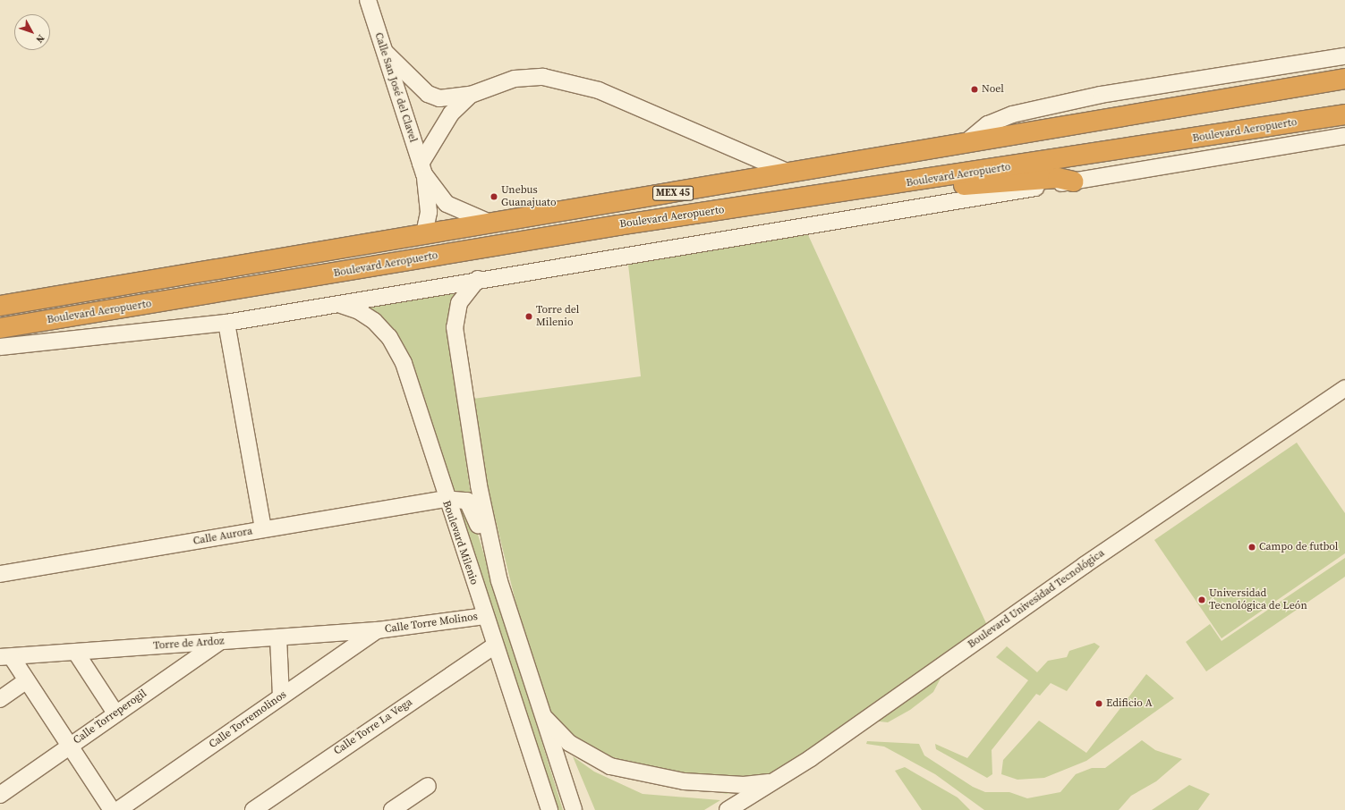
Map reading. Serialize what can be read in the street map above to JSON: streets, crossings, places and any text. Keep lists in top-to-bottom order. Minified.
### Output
{"streets":{"highway":["Boulevard Aeropuerto","MEX 45"],"street":["Calle San José del Clavel","Calle Aurora","Boulevard Milenio","Boulevard Univesidad Tecnológica","Calle Torre Molinos","Torre de Ardoz","Calle Torreperogil","Calle Torremolinos","Calle Torre La Vega"]},"crossings":[["Calle San José del Clavel","Boulevard Aeropuerto"],["Boulevard Aeropuerto","Boulevard Milenio"],["Calle Aurora","Boulevard Milenio"],["Boulevard Milenio","Calle Torre Molinos"],["Boulevard Milenio","Calle Torre La Vega"],["Calle Torre Molinos","Torre de Ardoz"],["Calle Torre Molinos","Calle Torremolinos"],["Torre de Ardoz","Calle Torreperogil"],["Torre de Ardoz","Calle Torremolinos"]],"places":["Noel","Unebus Guanajuato","Torre del Milenio","Campo de futbol","Universidad Tecnológica de León","Edificio A"],"north":"bottom right"}
